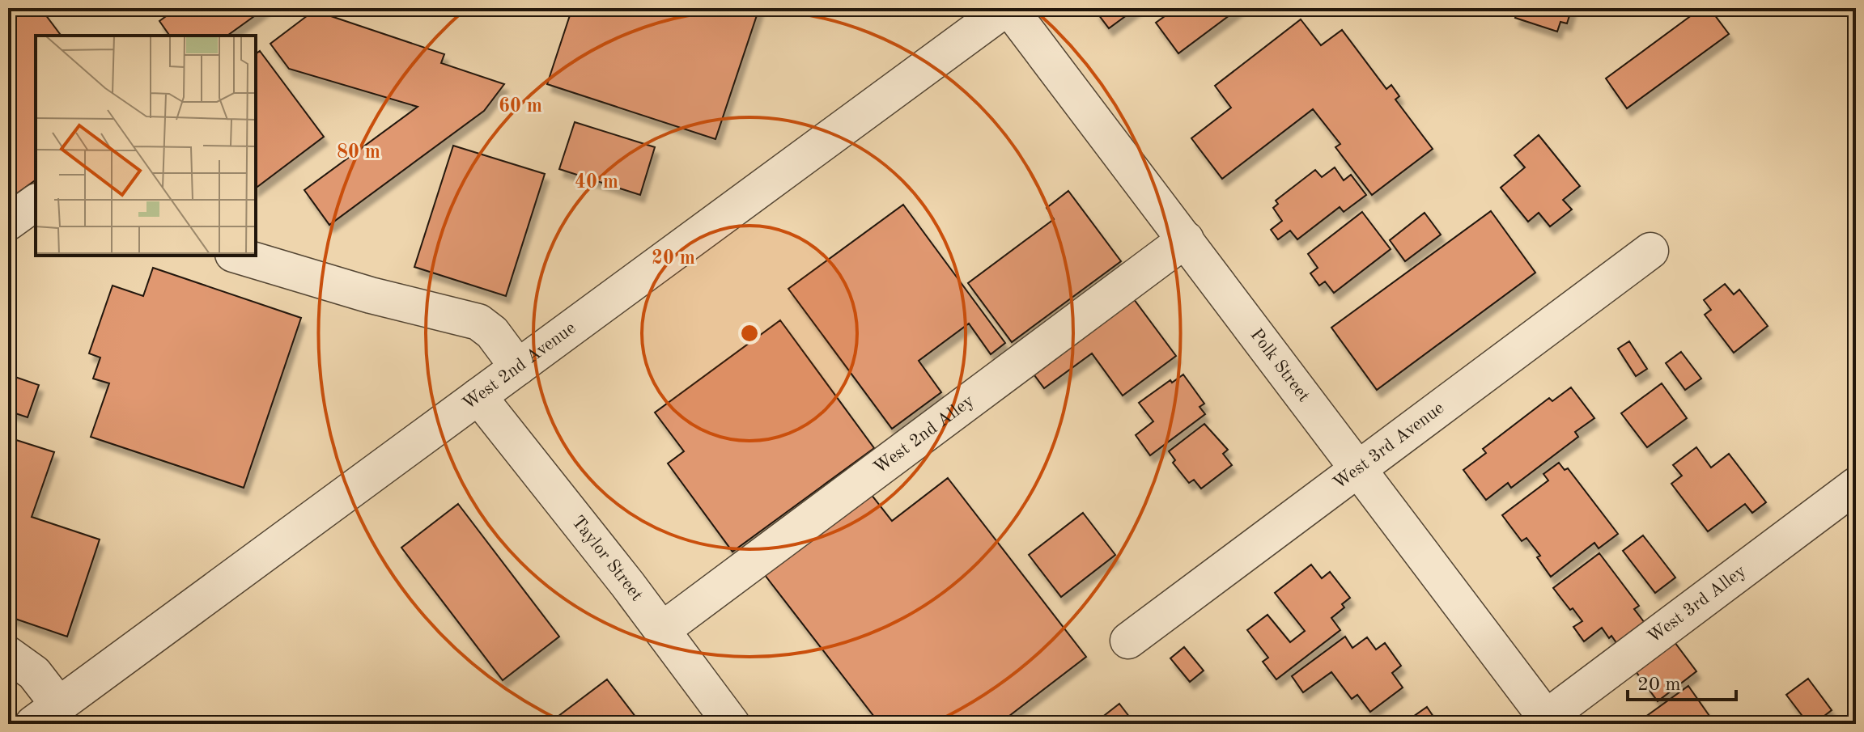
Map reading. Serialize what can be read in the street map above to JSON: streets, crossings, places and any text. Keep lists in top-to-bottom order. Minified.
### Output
{"streets":{"street":["Polk Street","West 2nd Avenue","West 2nd Alley","West 3rd Avenue","Taylor Street","West 3rd Alley"]},"crossings":[["Polk Street","West 2nd Avenue"],["Polk Street","West 2nd Alley"],["Polk Street","West 3rd Avenue"],["Polk Street","West 3rd Alley"],["West 2nd Avenue","Taylor Street"],["West 2nd Alley","Taylor Street"]],"scale_bar":"20 m","rings":["60 m","80 m","40 m","20 m"]}
